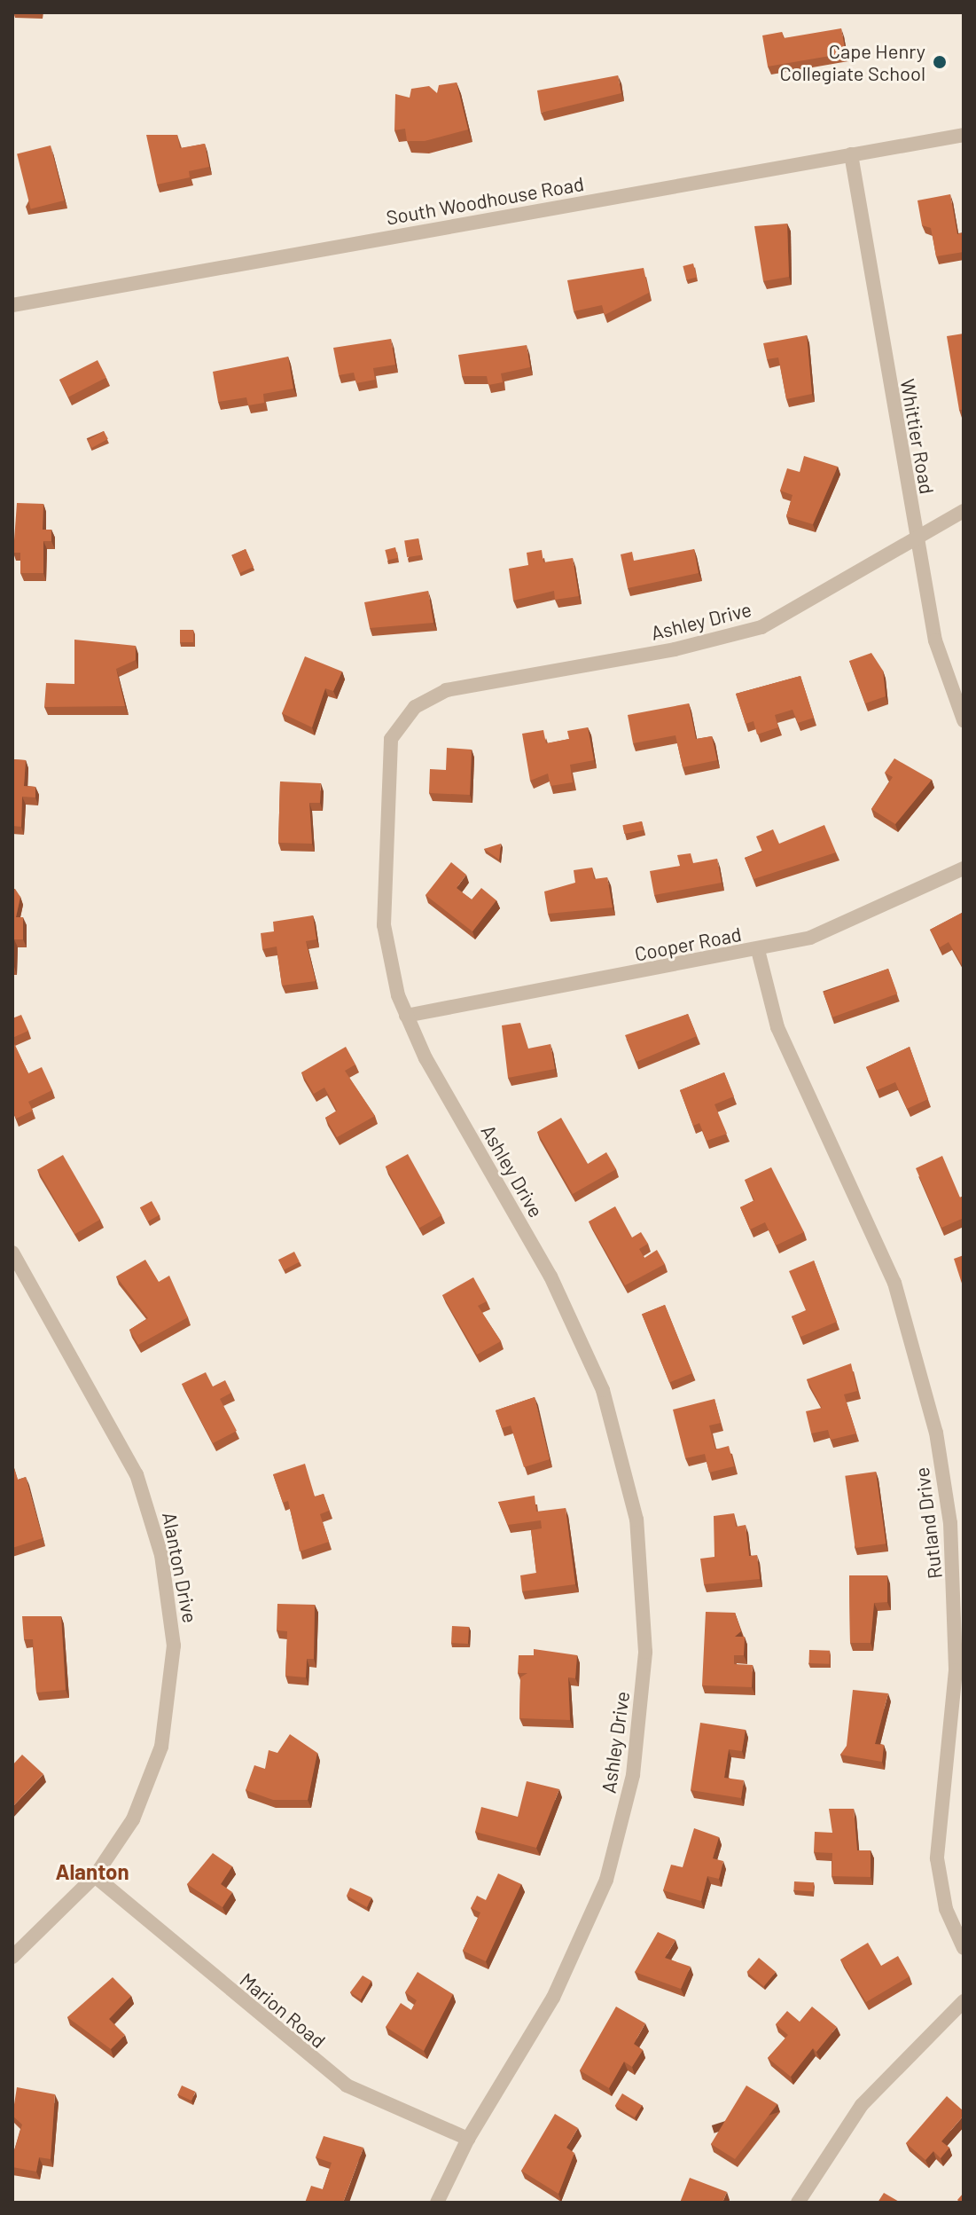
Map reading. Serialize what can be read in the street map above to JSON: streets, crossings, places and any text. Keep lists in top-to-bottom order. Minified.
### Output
{"streets":{"street":["South Woodhouse Road","Whittier Road","Ashley Drive","Cooper Road","Rutland Drive","Alanton Drive","Marion Road"]},"crossings":[["South Woodhouse Road","Whittier Road"],["Whittier Road","Ashley Drive"],["Ashley Drive","Cooper Road"],["Ashley Drive","Marion Road"],["Cooper Road","Rutland Drive"],["Alanton Drive","Marion Road"]],"districts":["Alanton"],"places":["Cape Henry Collegiate School"]}
